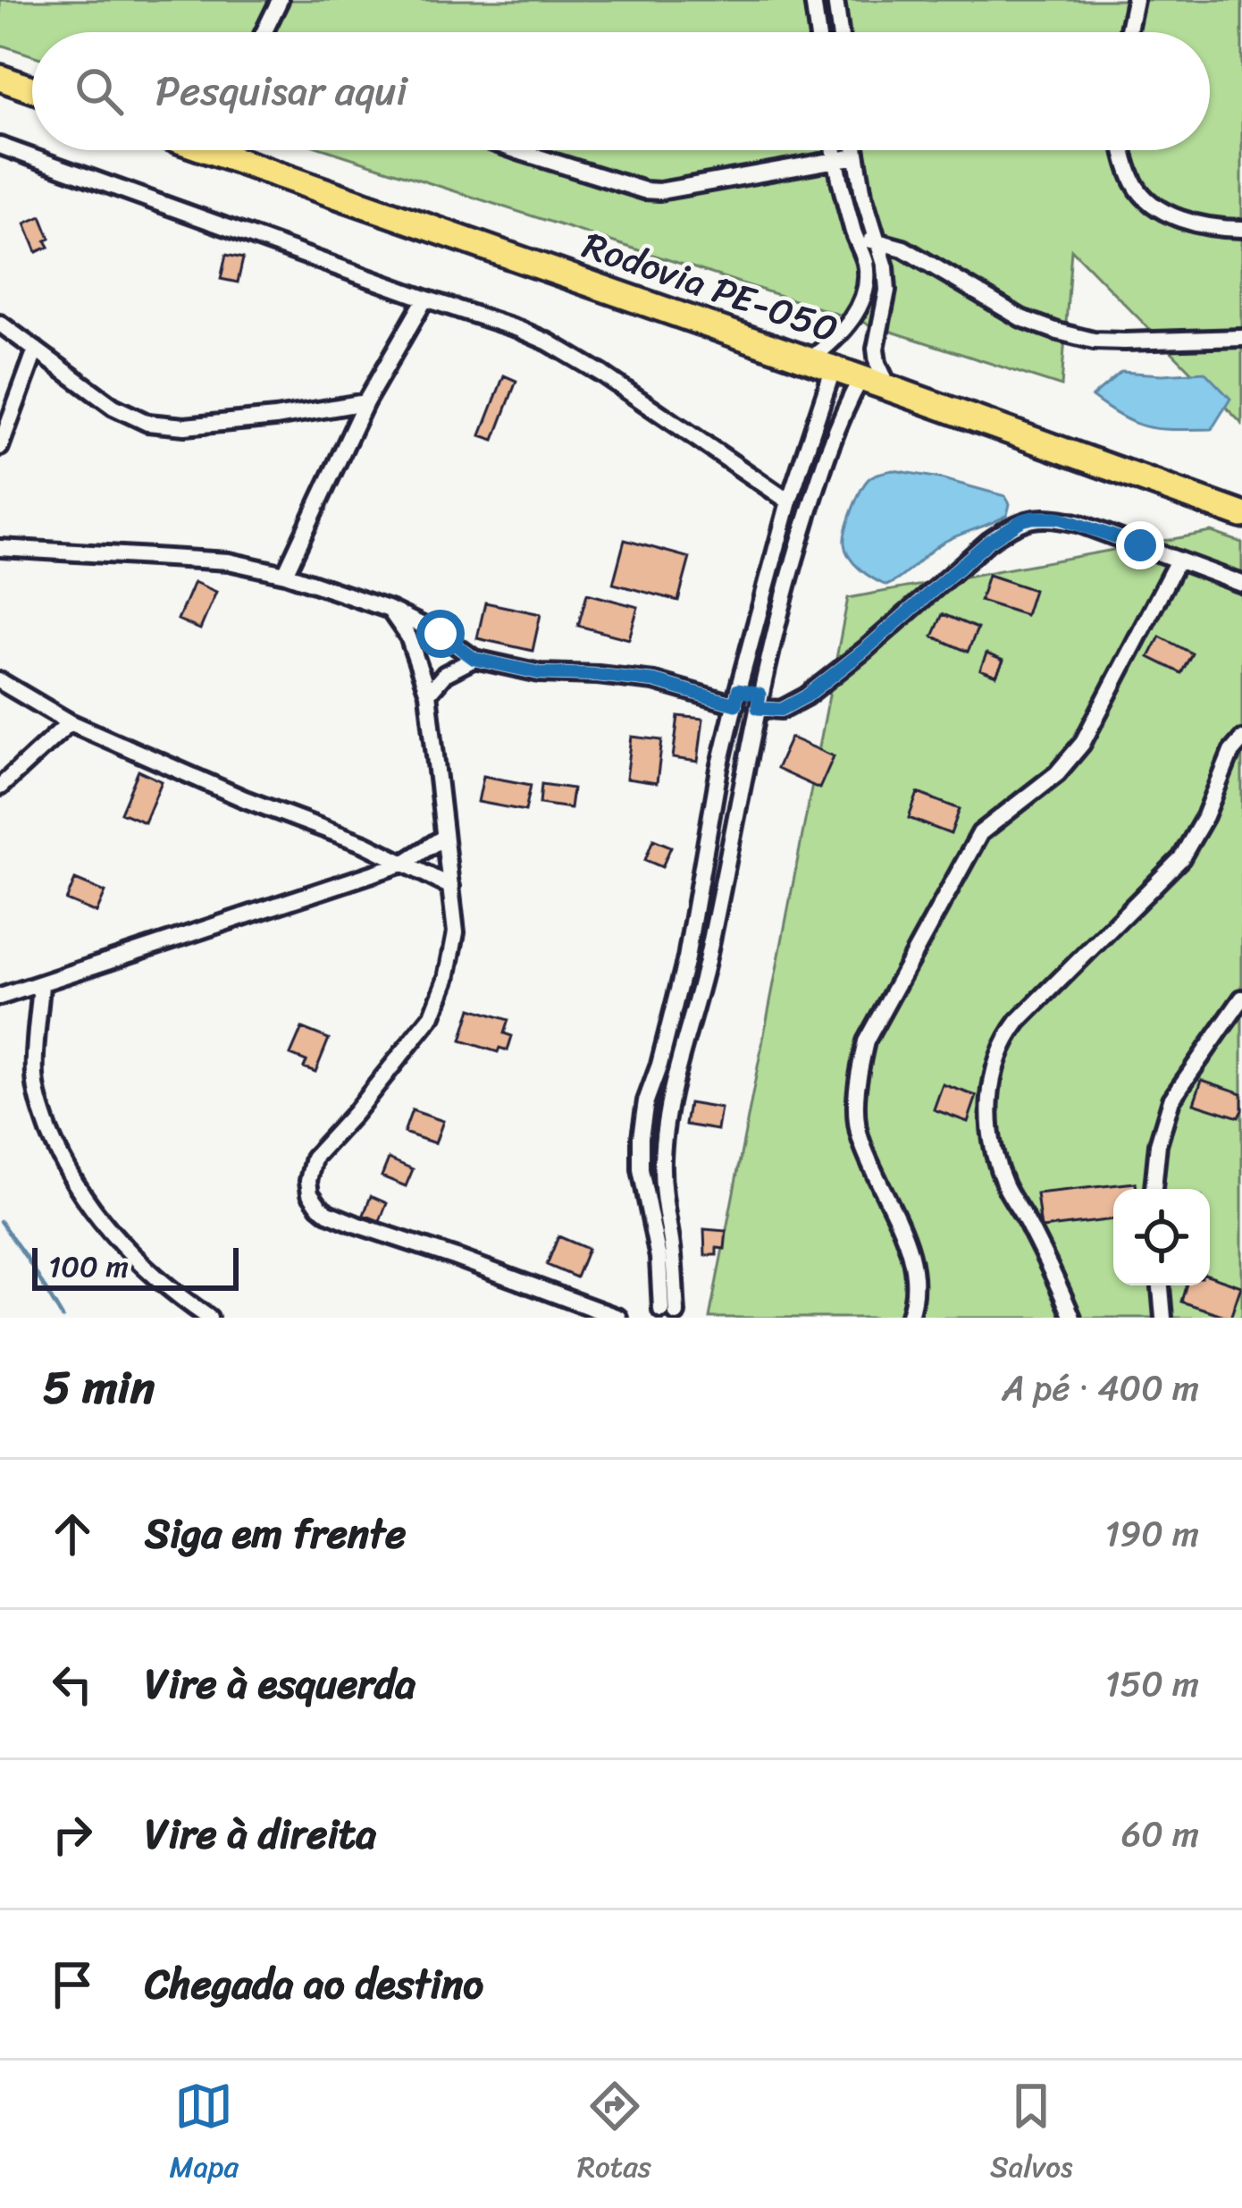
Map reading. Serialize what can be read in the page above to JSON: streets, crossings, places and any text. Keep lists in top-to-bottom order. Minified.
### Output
{"streets":{"main road":["Rodovia PE-050"]},"scale_bar":"100 m","page":{"search":"Pesquisar aqui","scale":"100 m","heading":["5 min","A pé · 400 m"],"list":[["Siga em frente","190 m"],["Vire à esquerda","150 m"],["Vire à direita","60 m"],"Chegada ao destino"],"nav":["Mapa","Rotas","Salvos"]}}
